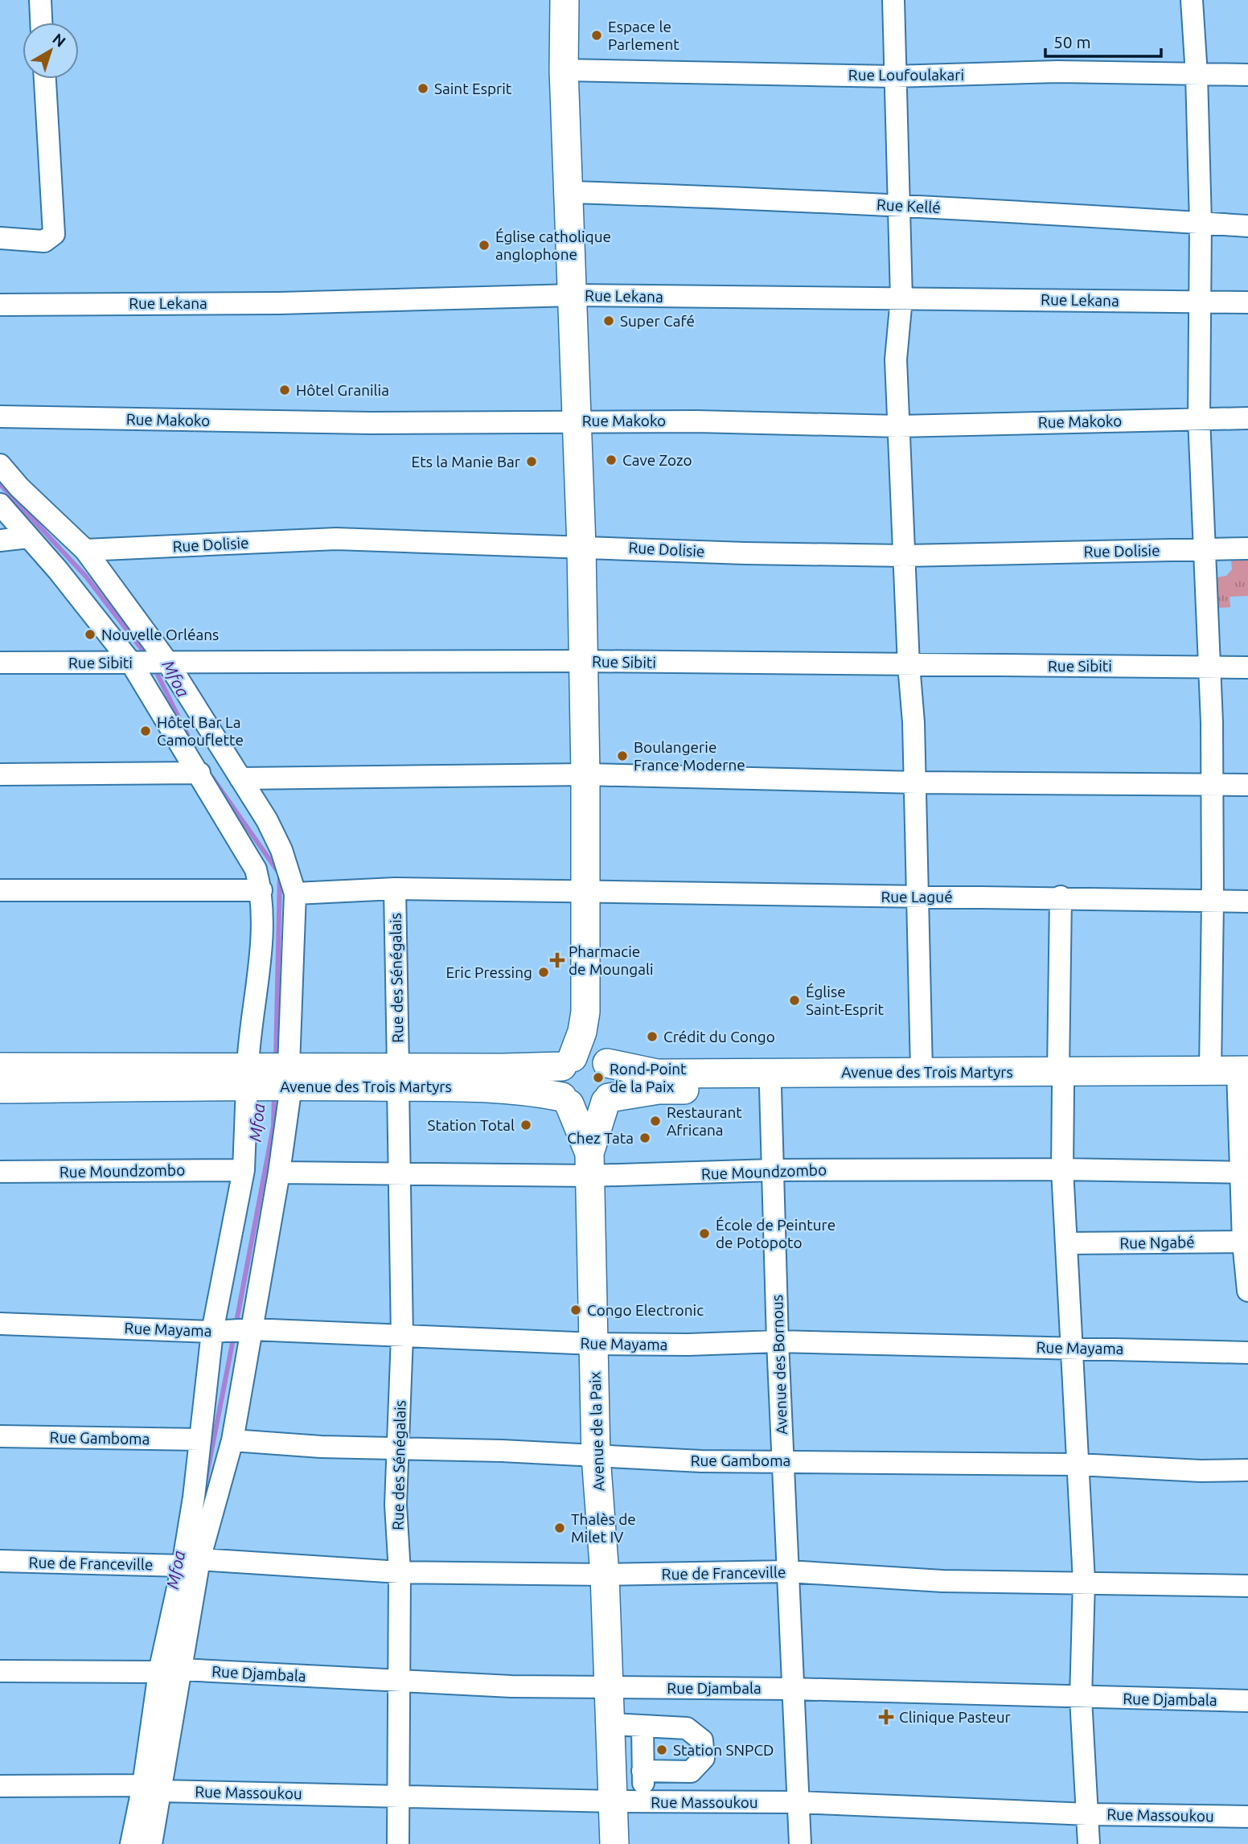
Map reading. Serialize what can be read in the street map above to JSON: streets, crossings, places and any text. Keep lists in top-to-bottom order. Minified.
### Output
{"streets":{"main road":["Avenue des Trois Martyrs","Avenue de la Paix"],"street":["Rue Loufoulakari","Rue Kellé","Rue Lekana","Rue Makoko","Rue Dolisie","Rue Sibiti","Rue Lagué","Rue des Sénégalais","Rue Moundzombo","Rue Ngabé","Rue Mayama","Avenue des Bornous","Rue Gamboma","Rue de Franceville","Rue Djambala","Rue Massoukou"]},"crossings":[["Rue Lagué","Rue des Sénégalais"],["Rue des Sénégalais","Avenue des Trois Martyrs"],["Rue des Sénégalais","Rue Moundzombo"],["Rue des Sénégalais","Rue Mayama"],["Rue des Sénégalais","Rue Gamboma"],["Rue des Sénégalais","Rue de Franceville"],["Rue des Sénégalais","Rue Djambala"],["Rue des Sénégalais","Rue Massoukou"],["Avenue des Trois Martyrs","Avenue des Bornous"],["Avenue des Trois Martyrs","Avenue de la Paix"],["Rue Moundzombo","Avenue des Bornous"],["Rue Moundzombo","Avenue de la Paix"],["Rue Mayama","Avenue des Bornous"],["Rue Mayama","Avenue de la Paix"],["Avenue des Bornous","Rue Gamboma"],["Avenue des Bornous","Rue de Franceville"],["Avenue des Bornous","Rue Djambala"],["Avenue des Bornous","Rue Massoukou"],["Avenue de la Paix","Rue Gamboma"],["Avenue de la Paix","Rue de Franceville"],["Avenue de la Paix","Rue Djambala"],["Avenue de la Paix","Rue Massoukou"]],"water":["Mfoa"],"places":{"other":["Espace le Parlement","Saint Esprit","Église catholique anglophone","Super Café","Hôtel Granilia","Cave Zozo","Ets la Manie Bar","Nouvelle Orléans","Hôtel Bar La Camouflette","Boulangerie France Moderne","Eric Pressing","Église Saint-Esprit","Crédit du Congo","Rond-Point de la Paix","Restaurant Africana","Station Total","Chez Tata","École de Peinture de Potopoto","Congo Electronic","Thalès de Milet IV","Station SNPCD"],"health":["Pharmacie de Moungali","Clinique Pasteur"]},"scale_bar":"50 m","north":"top right"}
